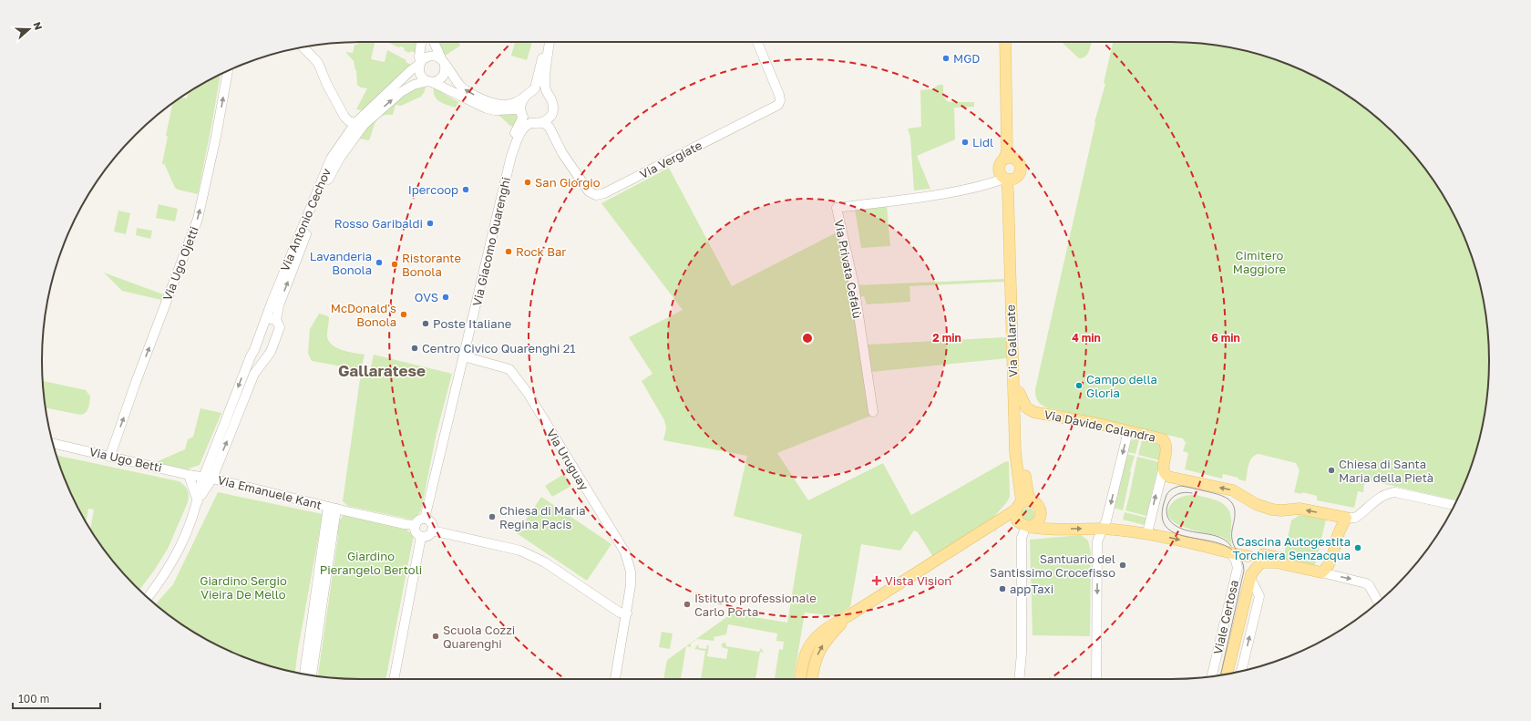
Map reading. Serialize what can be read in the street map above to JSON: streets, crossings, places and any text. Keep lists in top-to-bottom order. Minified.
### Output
{"streets":{"main road":["Via Gallarate","Via Davide Calandra","Viale Certosa"],"street":["Via Vergiate","Via Antonio Cechov","Via Giacomo Quarenghi","Via Ugo Ojetti","Via Privata Cefalù","Via Ugo Betti","Via Uruguay","Via Emanuele Kant"]},"crossings":[["Via Vergiate","Via Giacomo Quarenghi"],["Via Antonio Cechov","Via Ugo Betti"],["Via Antonio Cechov","Via Emanuele Kant"],["Via Giacomo Quarenghi","Via Uruguay"],["Via Giacomo Quarenghi","Via Emanuele Kant"],["Via Ugo Ojetti","Via Ugo Betti"],["Via Privata Cefalù","Via Gallarate"],["Via Gallarate","Via Davide Calandra"],["Via Ugo Betti","Via Emanuele Kant"]],"one_way":["Via Ugo Ojetti"],"districts":["Gallaratese"],"parks":["Cimitero Maggiore","Giardino Pierangelo Bertoli","Giardino Sergio Vieira De Mello"],"places":{"other":["MGD","Lidl","San Giorgio","Ipercoop","Rosso Garibaldi","Rock Bar","Lavanderia Bonola","Ristorante Bonola","OVS","McDonald's Bonola","Poste Italiane","Centro Civico Quarenghi 21","Campo della Gloria","Chiesa di Santa Maria della Pietà","Chiesa di Maria Regina Pacis","Cascina Autogestita Torchiera Senzacqua","Santuario del Santissimo Crocefisso","appTaxi","Istituto professionale Carlo Porta","Scuola Cozzi Quarenghi"],"health":["Vista Vision"]},"scale_bar":"100 m","north":"right","rings":["2 min","4 min","6 min"]}
